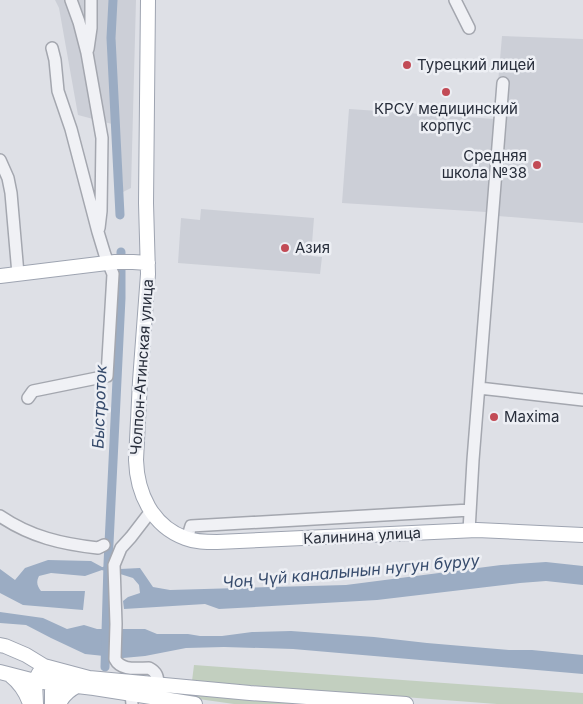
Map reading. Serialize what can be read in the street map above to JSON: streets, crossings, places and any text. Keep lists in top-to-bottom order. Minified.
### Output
{"streets":{"main road":["Чолпон-Атинская улица","Калинина улица"]},"crossings":[["Чолпон-Атинская улица","Калинина улица"]],"water":["Быстроток","Чоң Чүй каналынын нугун буруу"],"places":["Турецкий лицей","КРСУ медицинский корпус","Средняя школа №38","Азия","Maxima"]}
